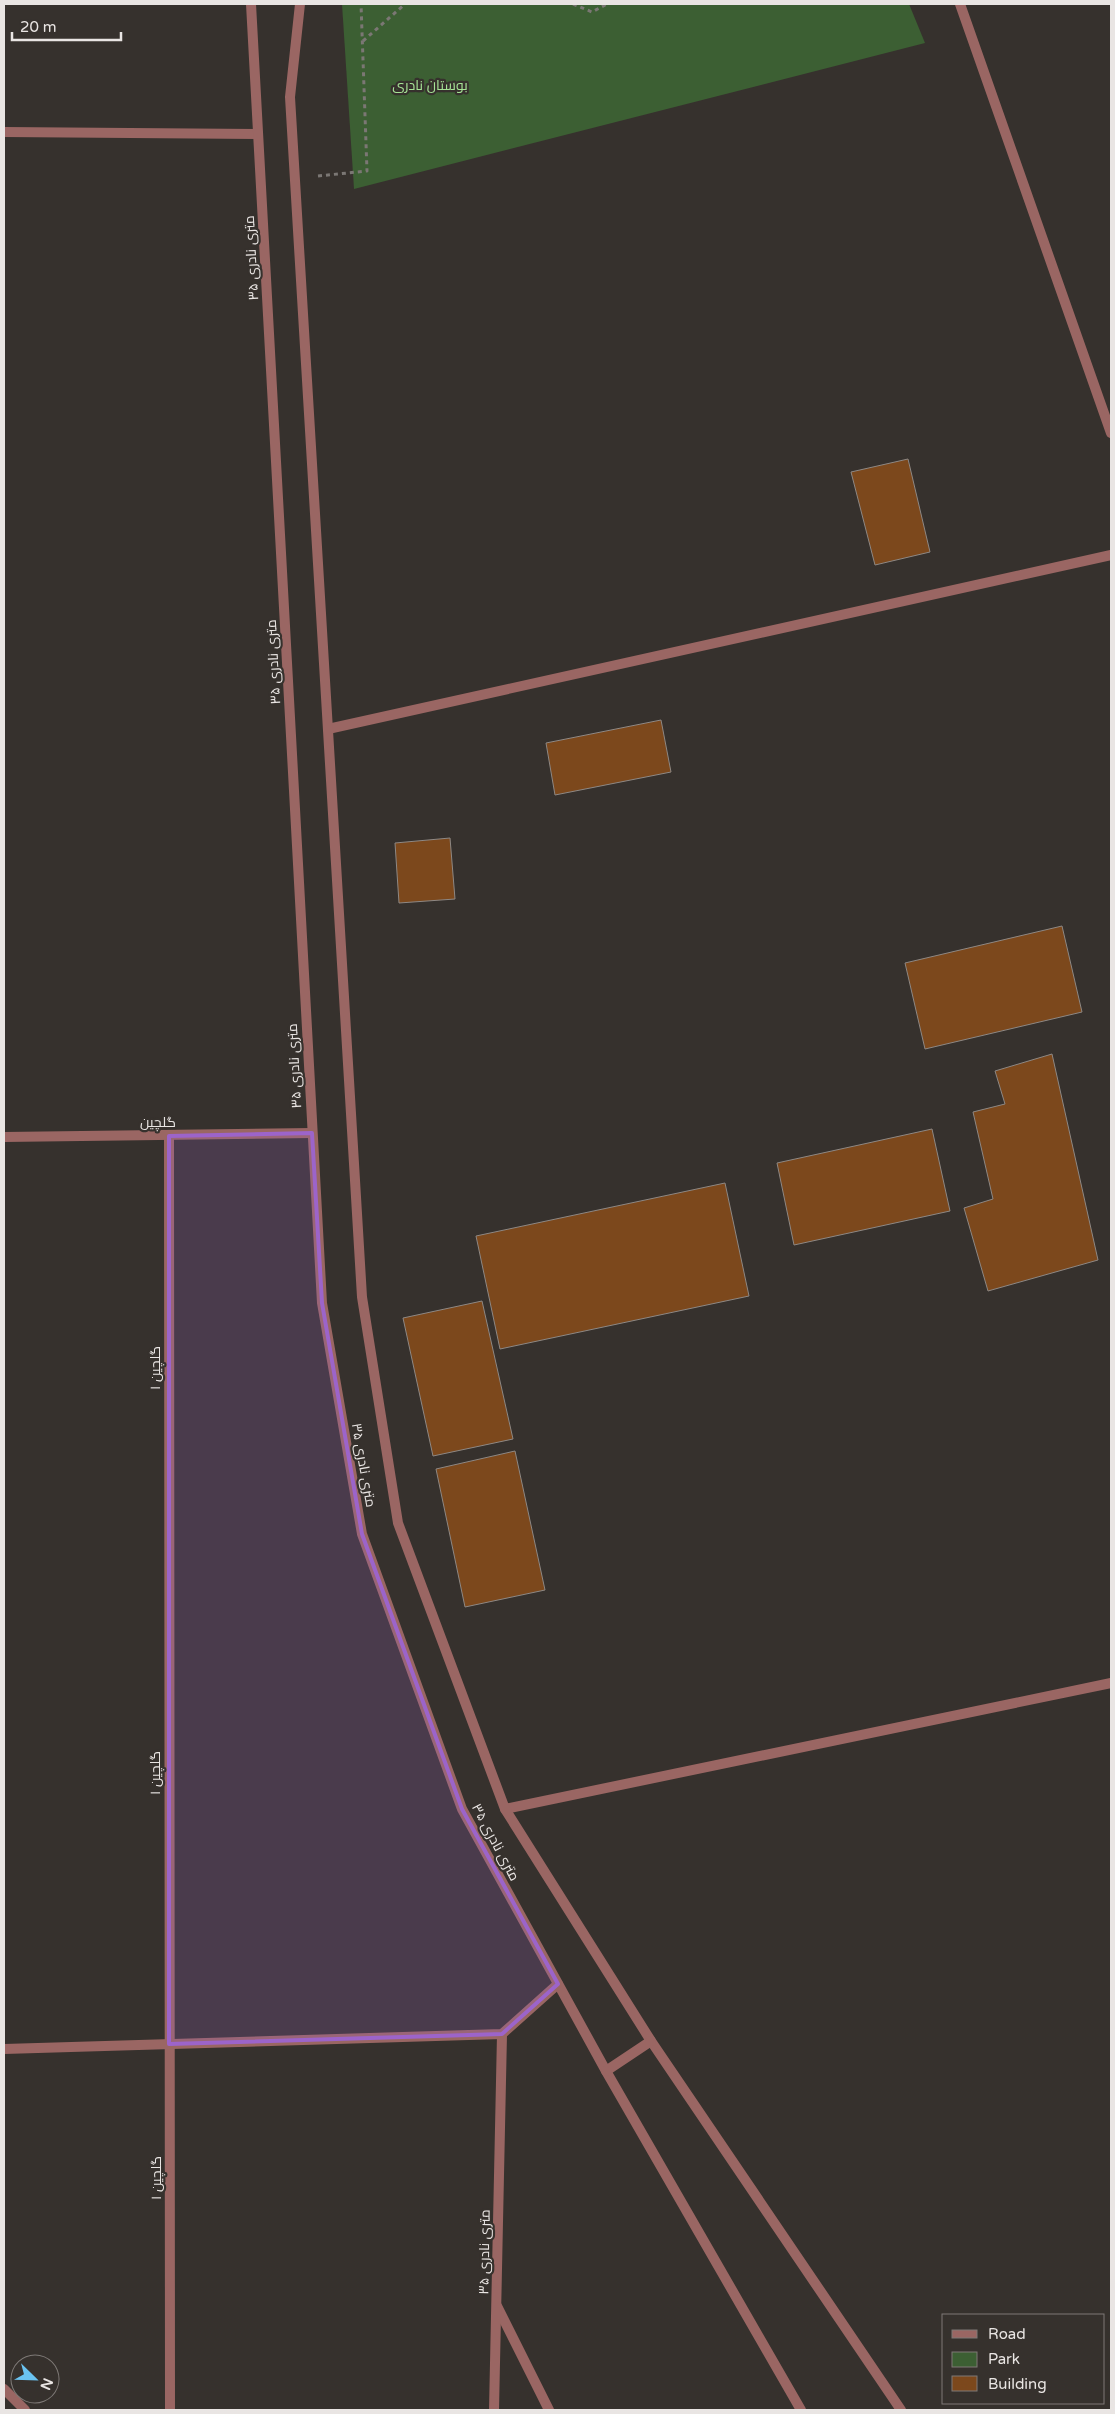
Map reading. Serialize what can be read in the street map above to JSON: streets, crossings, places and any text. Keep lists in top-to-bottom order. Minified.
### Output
{"streets":{"street":["۳۵ متری نادری","گلچین","گلچین ۱"]},"crossings":[["۳۵ متری نادری","گلچین"],["گلچین","گلچین ۱"]],"parks":["بوستان نادری"],"legend":["Road","Park","Building"],"scale_bar":"20 m","north":"bottom right"}
